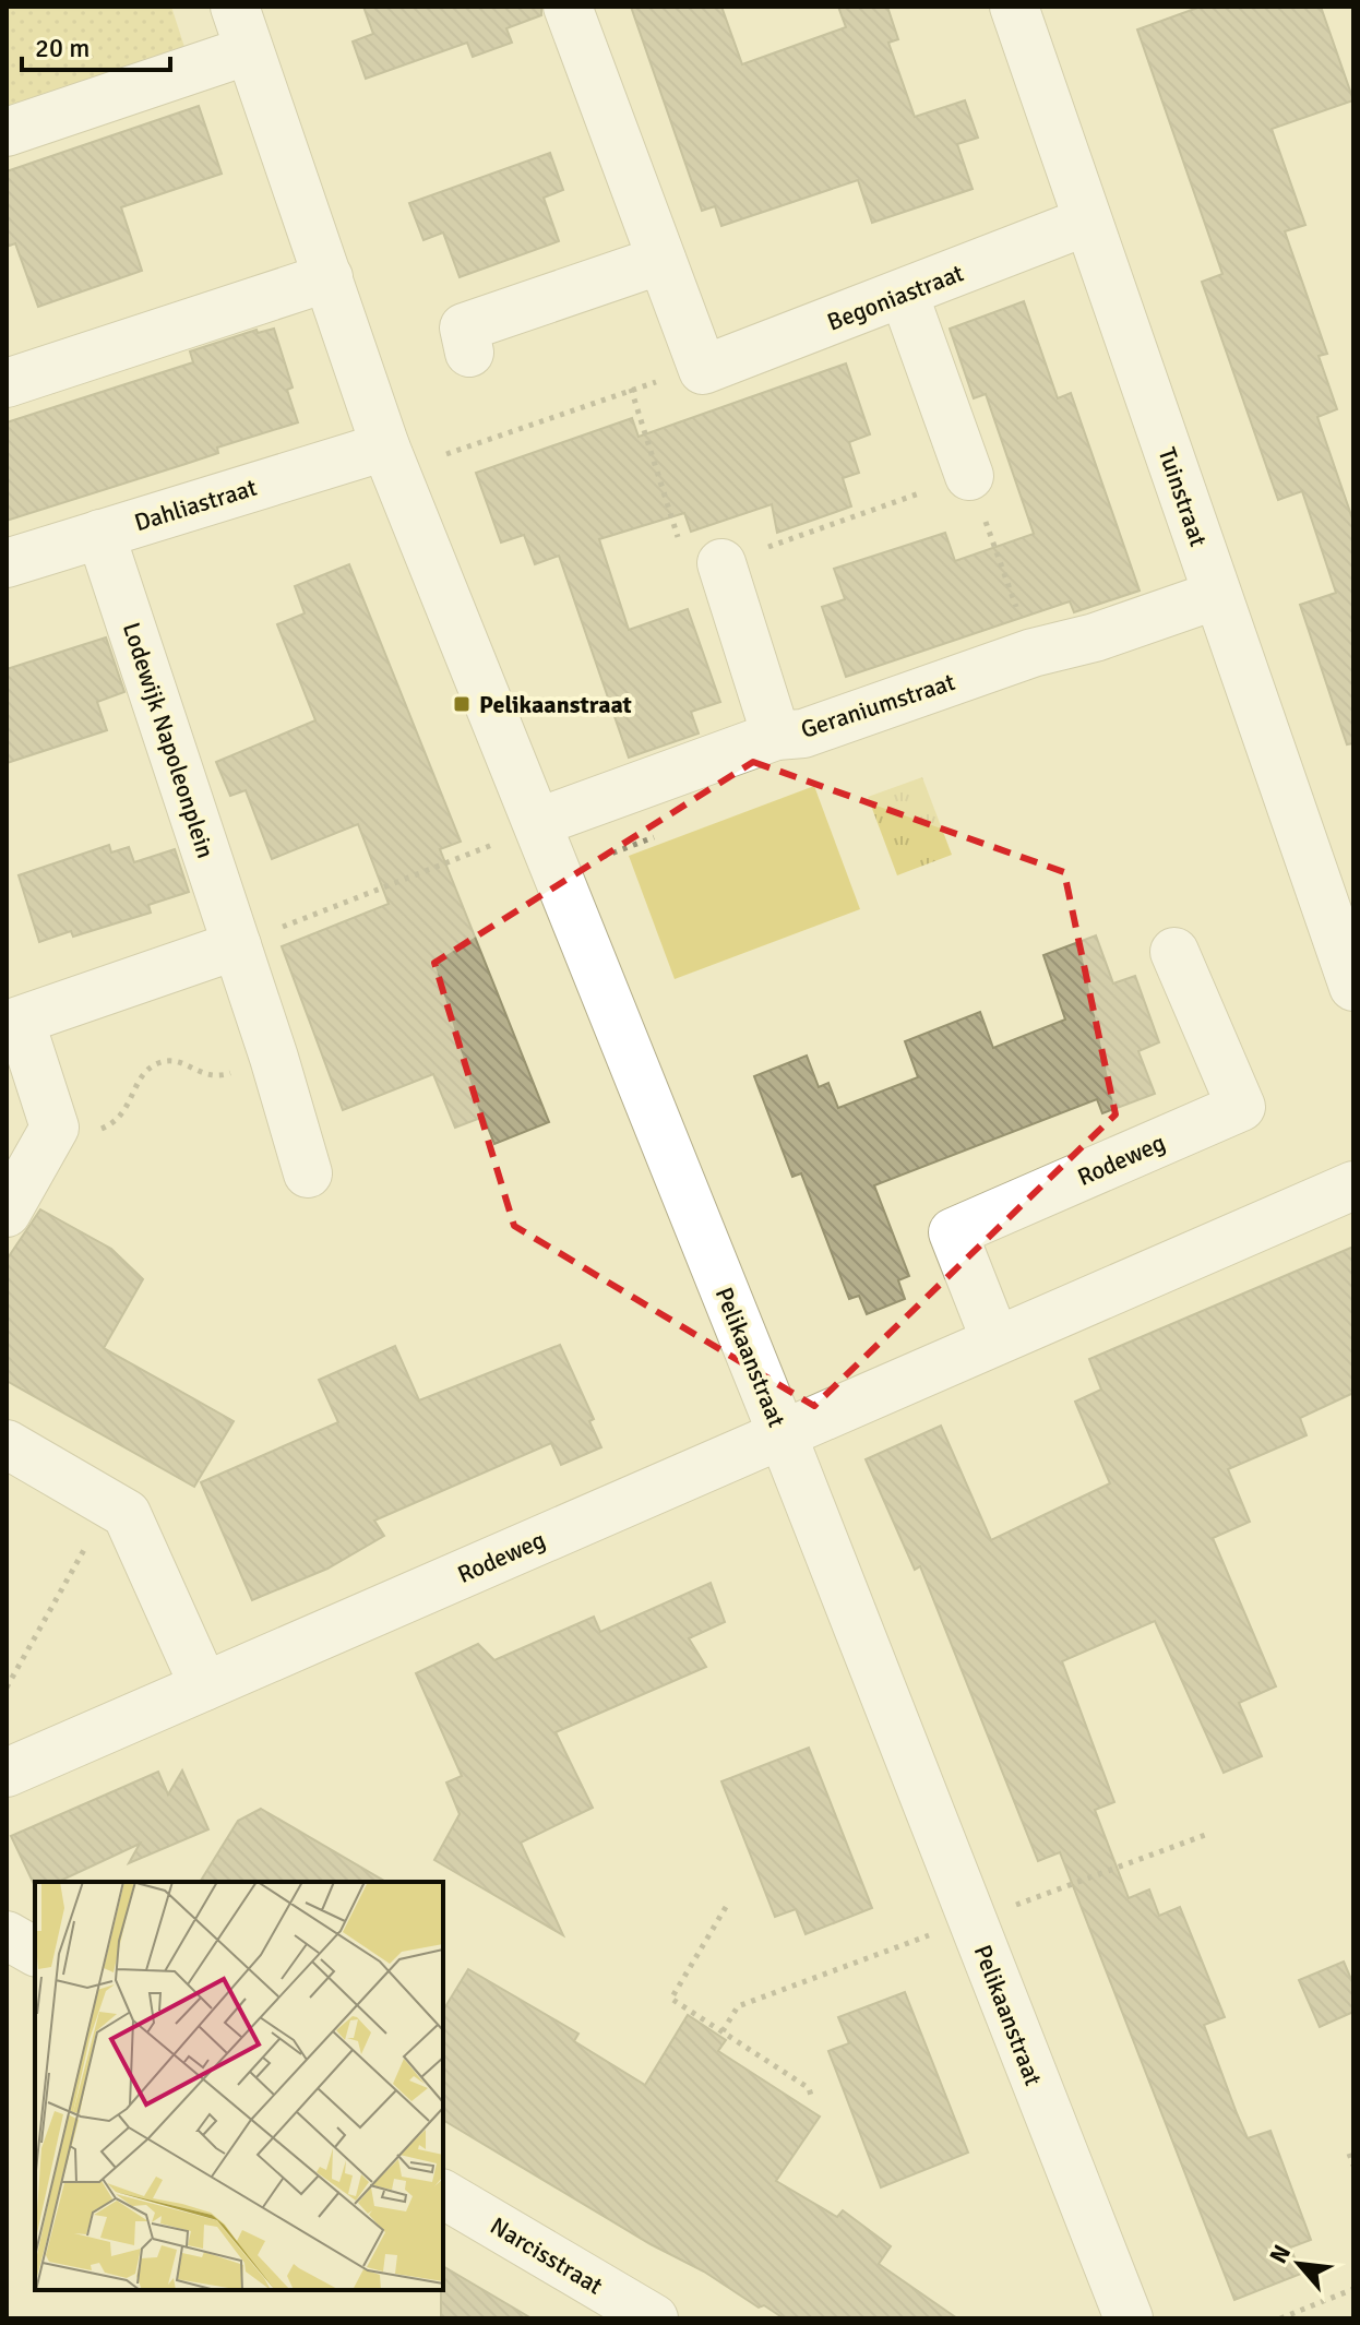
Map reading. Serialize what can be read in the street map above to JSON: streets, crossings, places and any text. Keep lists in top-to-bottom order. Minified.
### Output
{"streets":{"street":["Begoniastraat","Tuinstraat","Dahliastraat","Geraniumstraat","Lodewijk Napoleonplein","Rodeweg","Pelikaanstraat","Narcisstraat"]},"crossings":[["Begoniastraat","Tuinstraat"],["Tuinstraat","Geraniumstraat"],["Dahliastraat","Lodewijk Napoleonplein"],["Dahliastraat","Pelikaanstraat"],["Geraniumstraat","Pelikaanstraat"],["Rodeweg","Pelikaanstraat"]],"places":{"transit":["Pelikaanstraat"]},"scale_bar":"20 m","north":"top left"}
